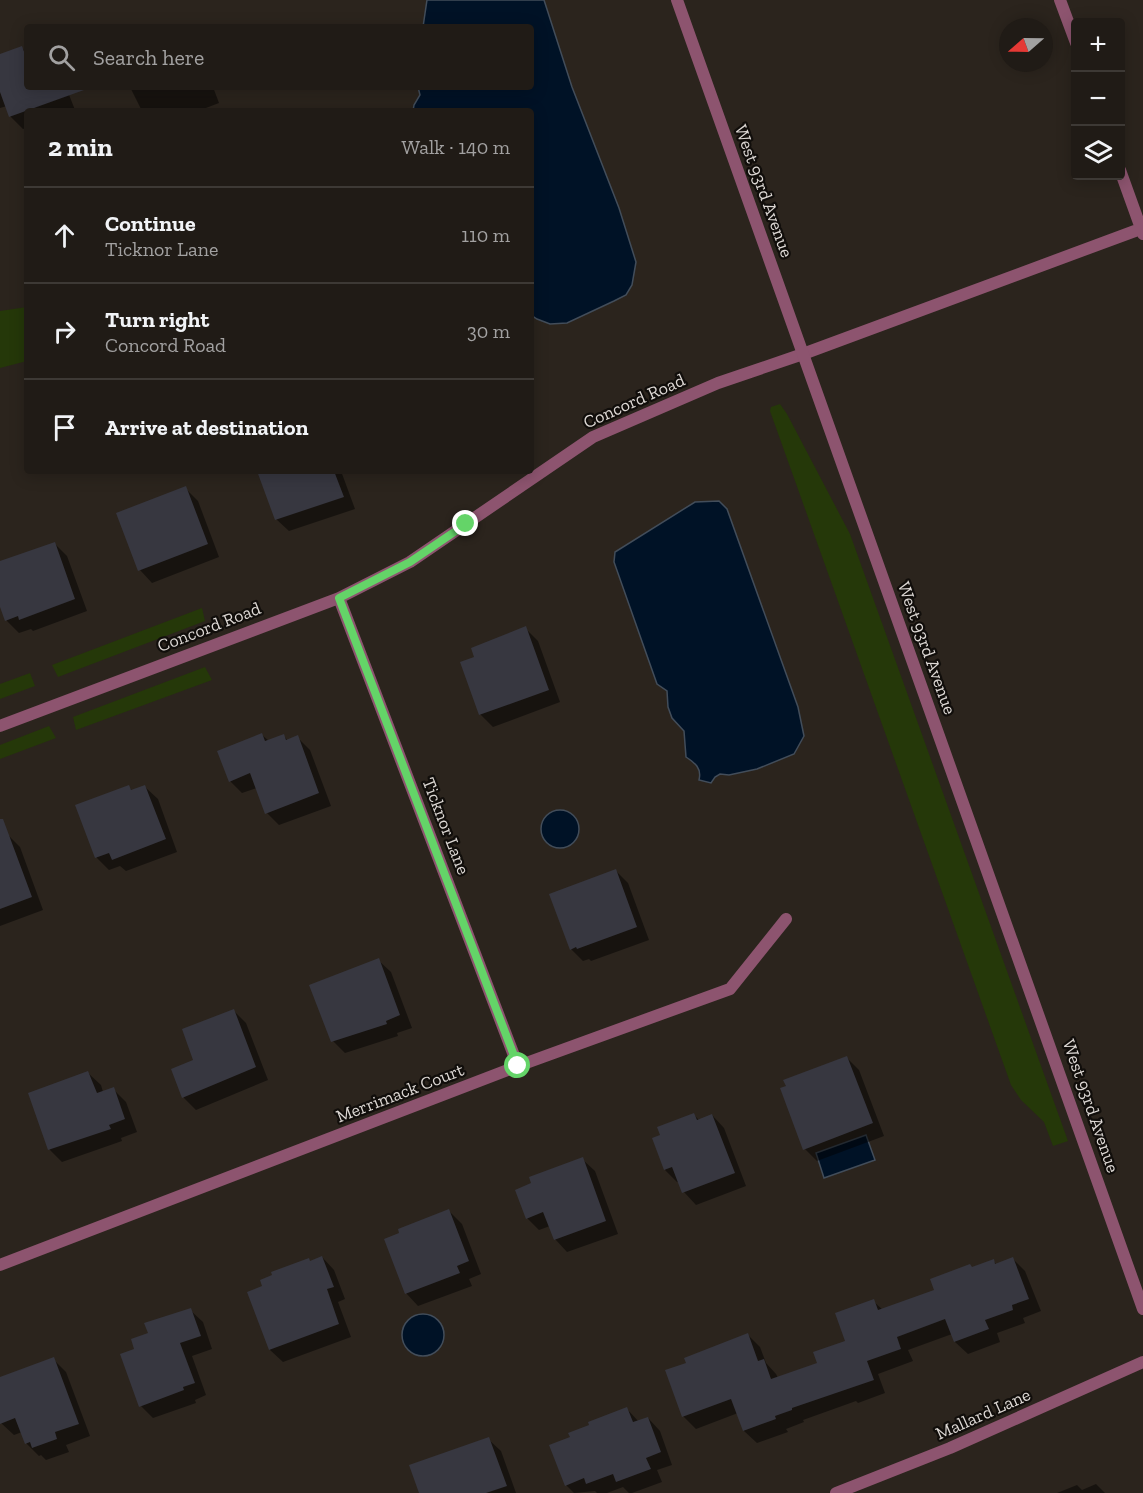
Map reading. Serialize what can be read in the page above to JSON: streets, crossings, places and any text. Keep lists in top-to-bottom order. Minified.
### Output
{"streets":{"street":["West 93rd Avenue","Concord Road","Ticknor Lane","Merrimack Court","Mallard Lane"]},"crossings":[["West 93rd Avenue","Concord Road"],["Concord Road","Ticknor Lane"],["Ticknor Lane","Merrimack Court"]],"north":"left","page":{"map_buttons":["+","−"],"search":"Search here","heading":["2 min","Walk · 140 m"],"list":[["Continue","Ticknor Lane","110 m"],["Turn right","Concord Road","30 m"],"Arrive at destination"]}}
